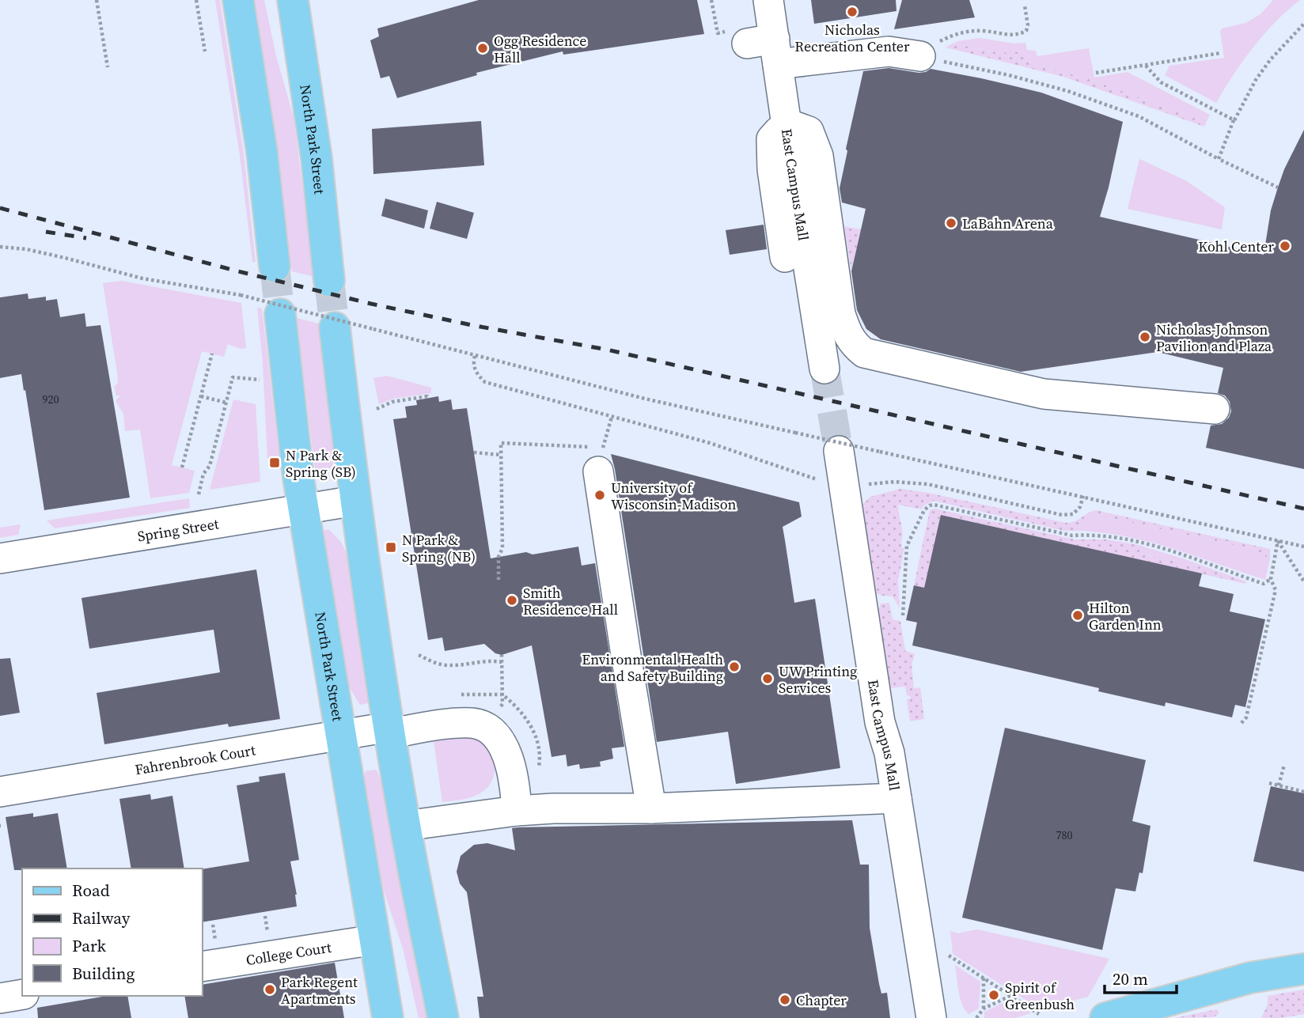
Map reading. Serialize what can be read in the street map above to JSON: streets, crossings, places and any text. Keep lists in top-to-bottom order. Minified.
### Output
{"streets":{"main road":["North Park Street"],"street":["East Campus Mall","Spring Street","Fahrenbrook Court","College Court"]},"crossings":[["North Park Street","Spring Street"],["North Park Street","Fahrenbrook Court"],["North Park Street","College Court"]],"places":{"other":["Nicholas Recreation Center","Ogg Residence Hall","LaBahn Arena","Kohl Center","Nicholas-Johnson Pavilion and Plaza","University of Wisconsin-Madison","Smith Residence Hall","Hilton Garden Inn","Environmental Health and Safety Building","UW Printing Services","Park Regent Apartments","Spirit of Greenbush","Chapter"],"transit":["N Park & Spring (SB)","N Park & Spring (NB)"]},"house_numbers":["920","780"],"legend":["Road","Railway","Park","Building"],"scale_bar":"20 m"}
